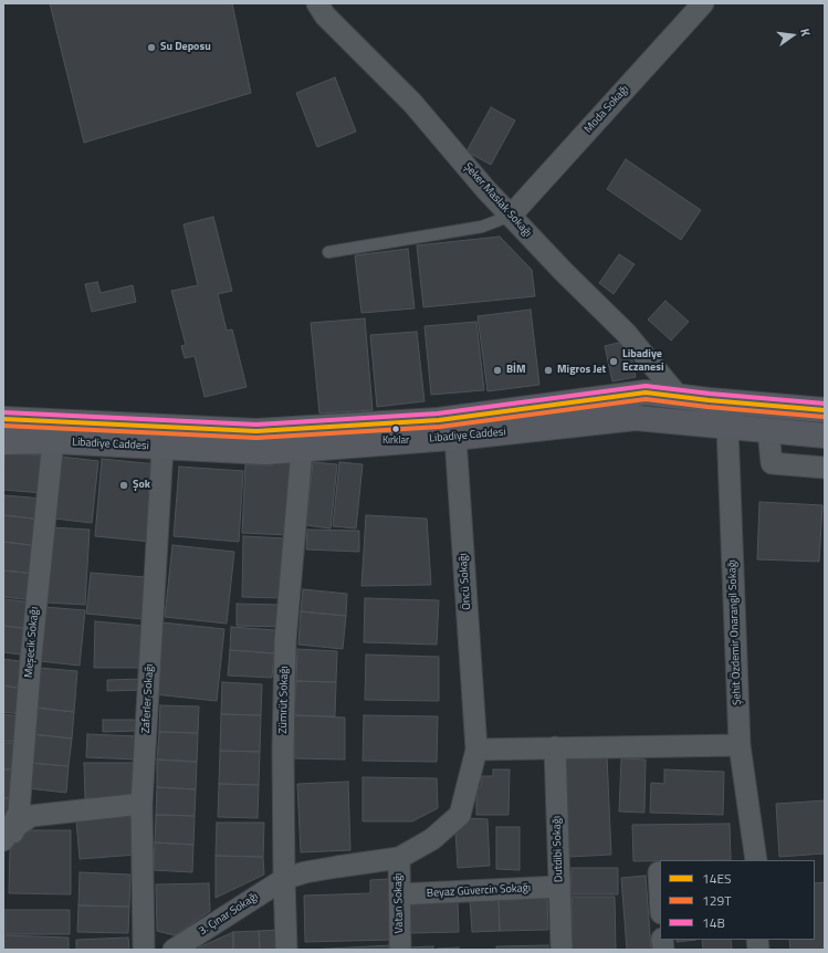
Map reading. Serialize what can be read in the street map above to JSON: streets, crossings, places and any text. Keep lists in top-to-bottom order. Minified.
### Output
{"streets":{"main road":["Libadiye Caddesi"],"street":["Moda Sokağı","Şeker Maslak Sokağı","Öncü Sokağı","Şehit Özdemir Onarangil Sokağı","Meşecik Sokağı","Zaferler Sokağı","Zümrüt Sokağı","Dutdibi Sokağı","Beyaz Güvercin Sokağı","Vatan Sokağı","3. Çınar Sokağı"]},"crossings":[["Moda Sokağı","Şeker Maslak Sokağı"],["Şeker Maslak Sokağı","Libadiye Caddesi"],["Libadiye Caddesi","Öncü Sokağı"],["Libadiye Caddesi","Şehit Özdemir Onarangil Sokağı"],["Libadiye Caddesi","Meşecik Sokağı"],["Libadiye Caddesi","Zaferler Sokağı"],["Libadiye Caddesi","Zümrüt Sokağı"],["Öncü Sokağı","Zümrüt Sokağı"],["Öncü Sokağı","Vatan Sokağı"],["Öncü Sokağı","3. Çınar Sokağı"],["Zümrüt Sokağı","3. Çınar Sokağı"],["Dutdibi Sokağı","Beyaz Güvercin Sokağı"],["Beyaz Güvercin Sokağı","Vatan Sokağı"]],"places":["Su Deposu","Libadiye Eczanesi","BİM","Migros Jet","Kırklar","Şok"],"lines":["transit line 14B","transit line 14ES","transit line 129T"],"legend":["14ES","129T","14B"],"north":"right"}
